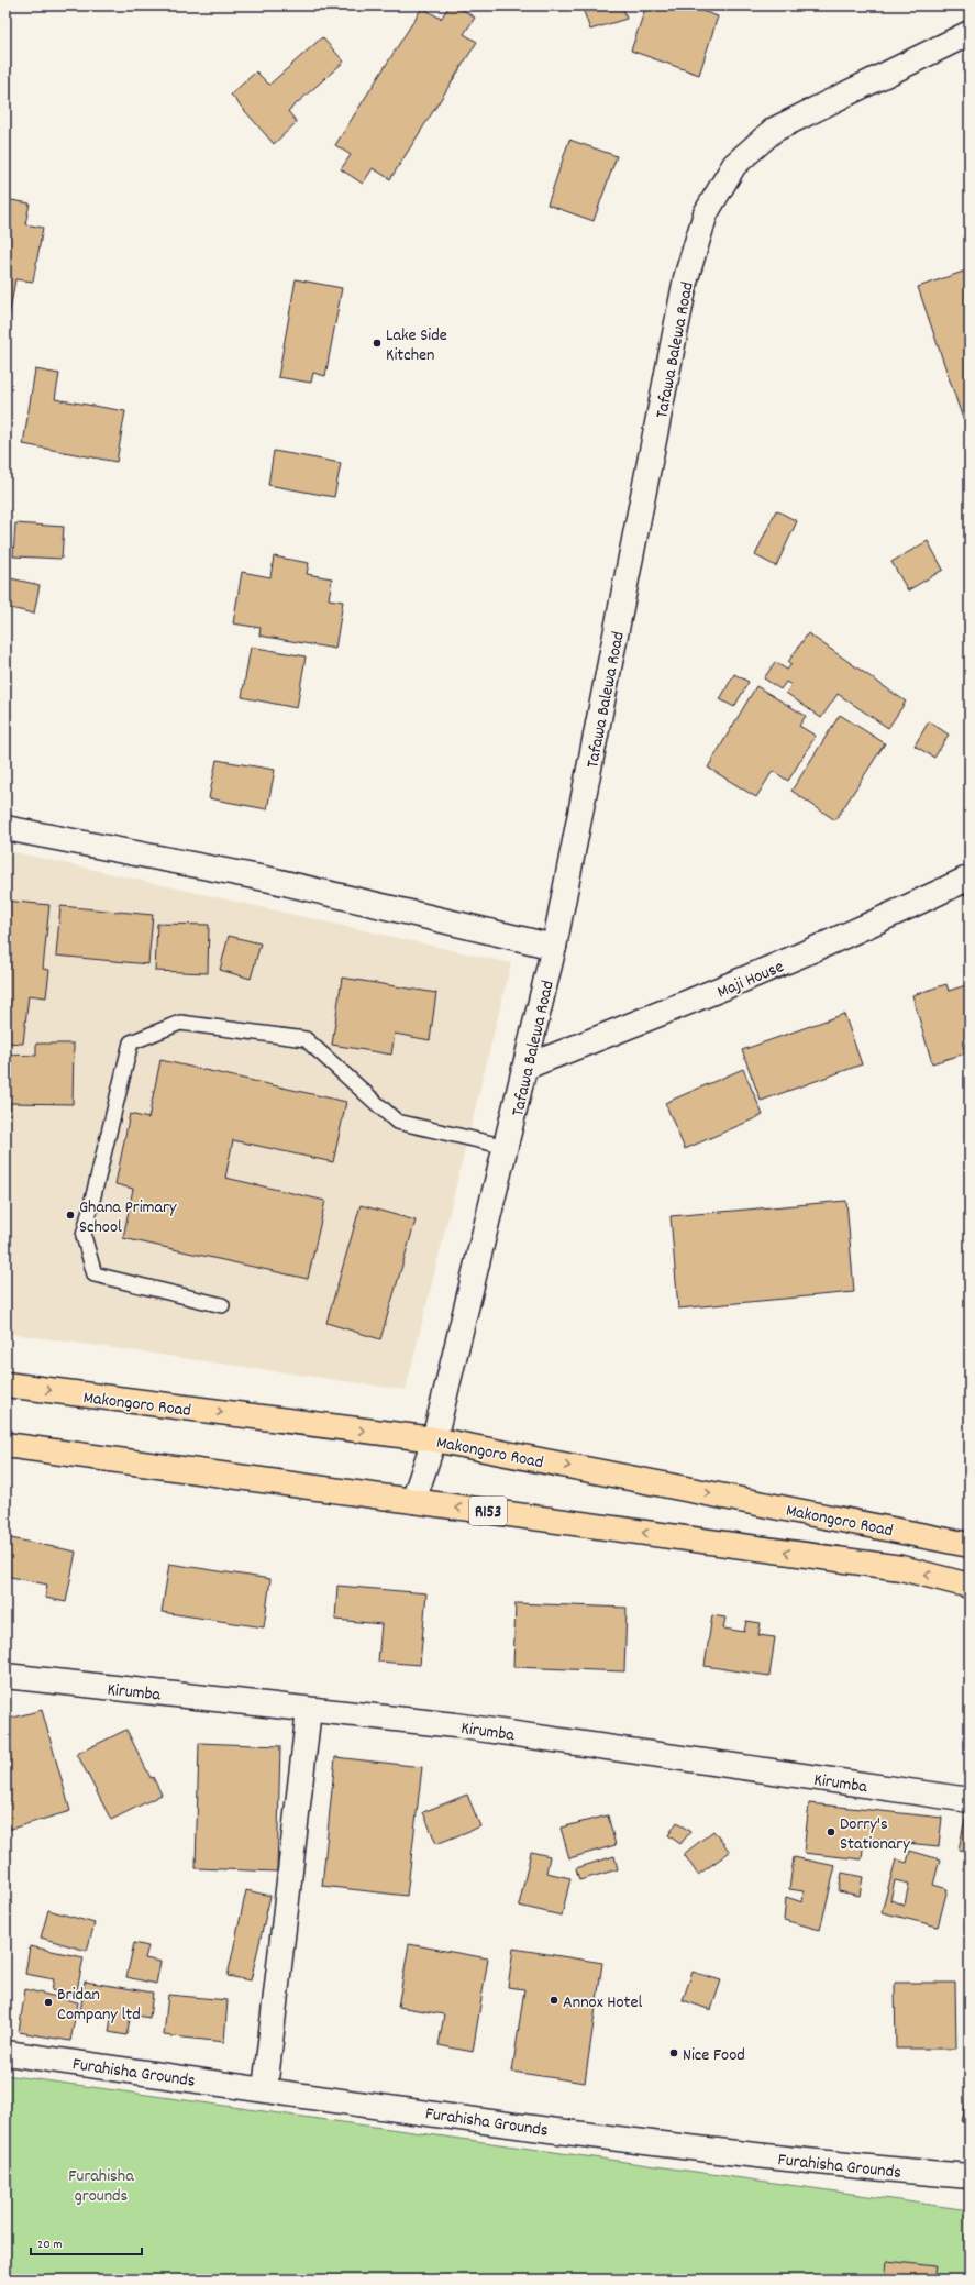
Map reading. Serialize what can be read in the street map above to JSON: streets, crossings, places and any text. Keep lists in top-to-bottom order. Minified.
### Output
{"streets":{"main road":["Makongoro Road","R153"],"street":["Tafawa Balewa Road","Maji House","Kirumba","Furahisha Grounds"]},"crossings":[["Tafawa Balewa Road","Maji House"],["Tafawa Balewa Road","Makongoro Road"],["Tafawa Balewa Road","R153"]],"parks":["Furahisha grounds"],"places":["Lake Side Kitchen","Ghana Primary School","Dorry's Stationary","Annox Hotel","Bridan Company ltd","Nice Food"],"scale_bar":"20 m"}
